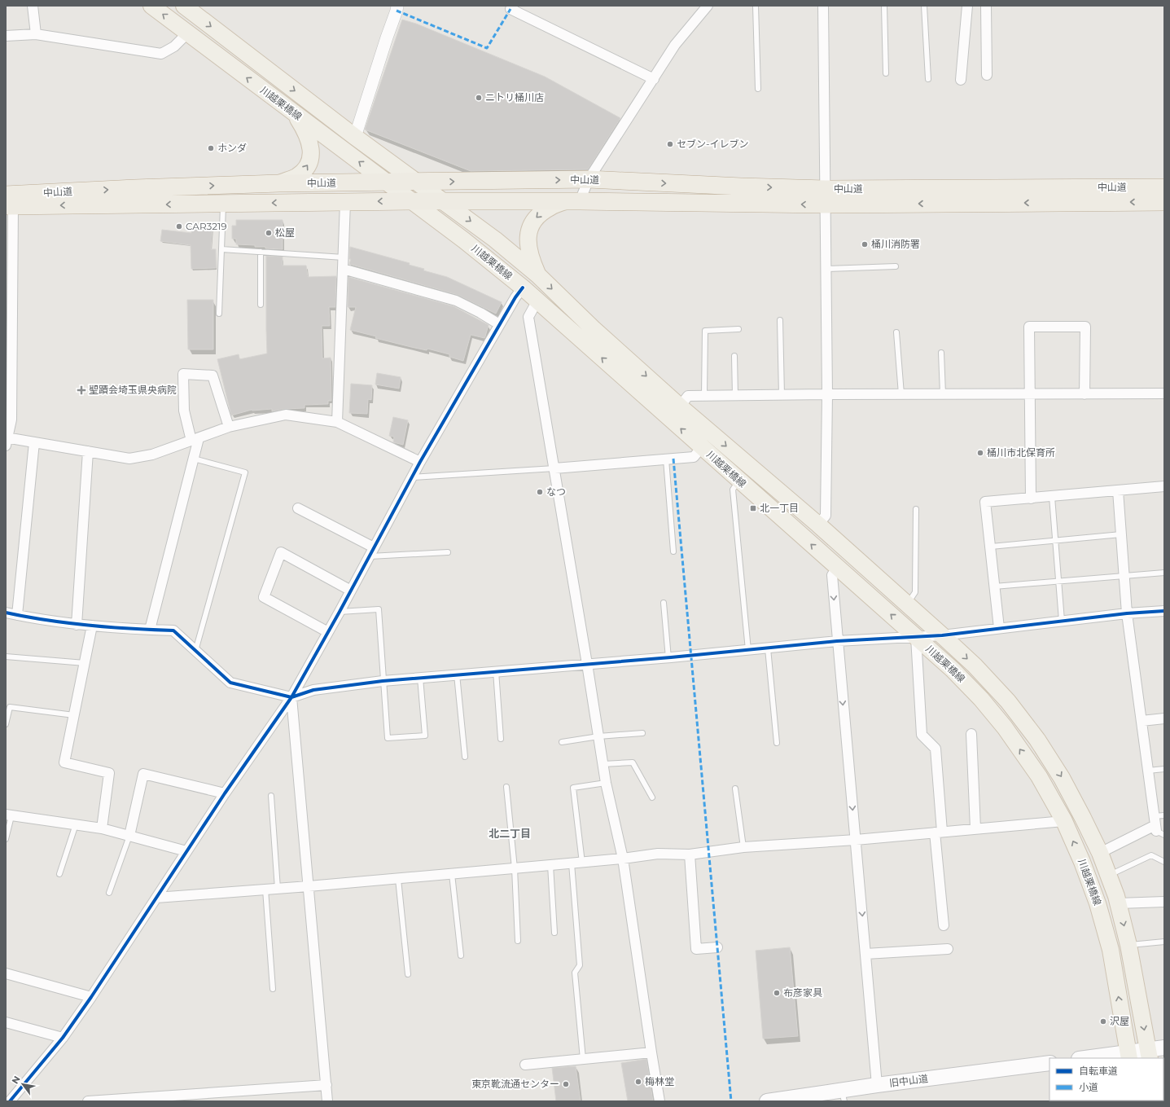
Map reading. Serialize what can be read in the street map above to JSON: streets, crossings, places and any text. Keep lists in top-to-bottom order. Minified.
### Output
{"streets":{"highway":["中山道"],"main road":["川越栗橋線","旧中山道"]},"crossings":[["川越栗橋線","中山道"]],"districts":["北二丁目"],"places":{"other":["ニトリ桶川店","セブン-イレブン","ホンダ","CAR3219","松屋","桶川消防署","桶川市北保育所","なつ","布彦家具","沢屋","梅林堂","東京靴流通センター"],"health":["聖蹟会埼玉県央病院"],"transit":["北一丁目"]},"legend":["自転車道","小道"],"north":"top left"}
